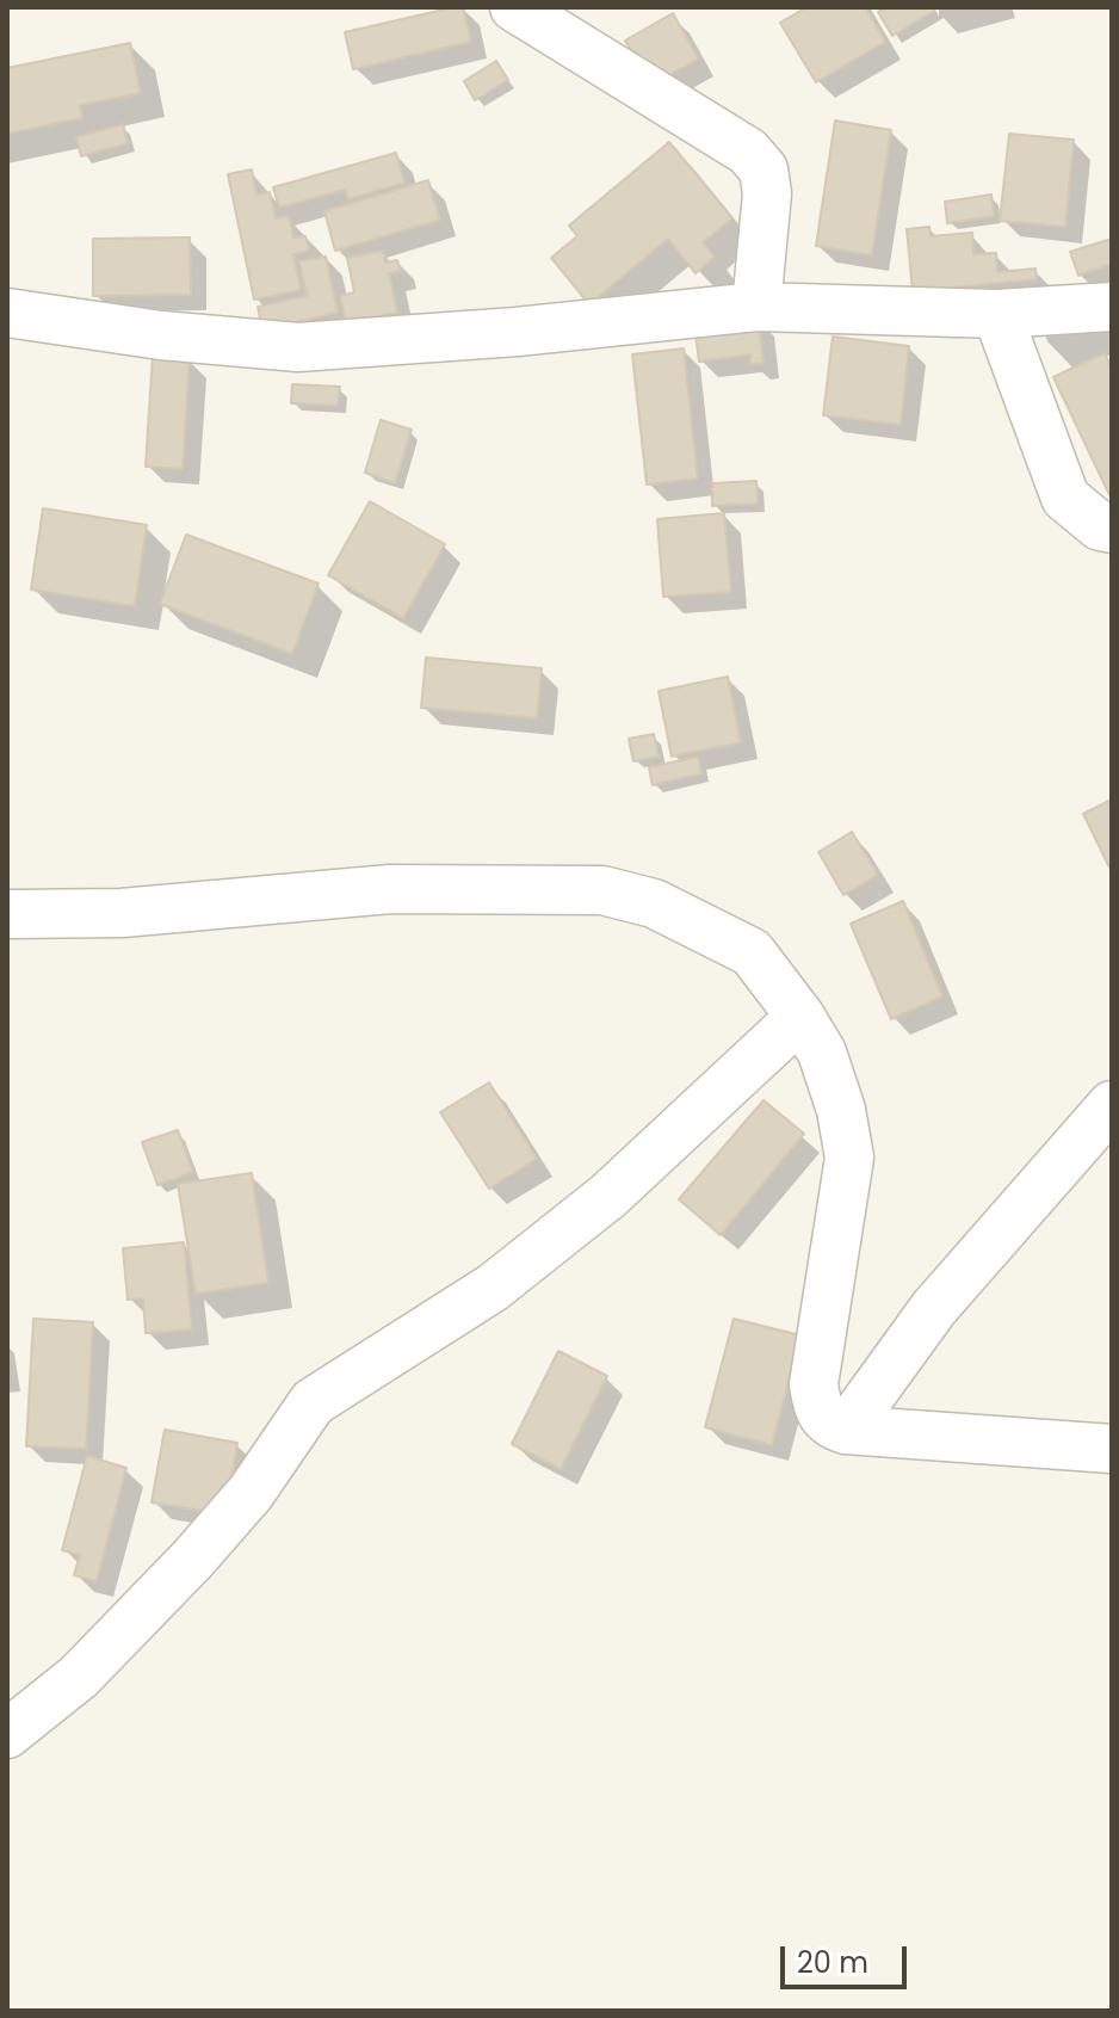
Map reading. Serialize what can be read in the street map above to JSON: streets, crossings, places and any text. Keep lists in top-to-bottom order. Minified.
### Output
{"scale_bar":"20 m"}
